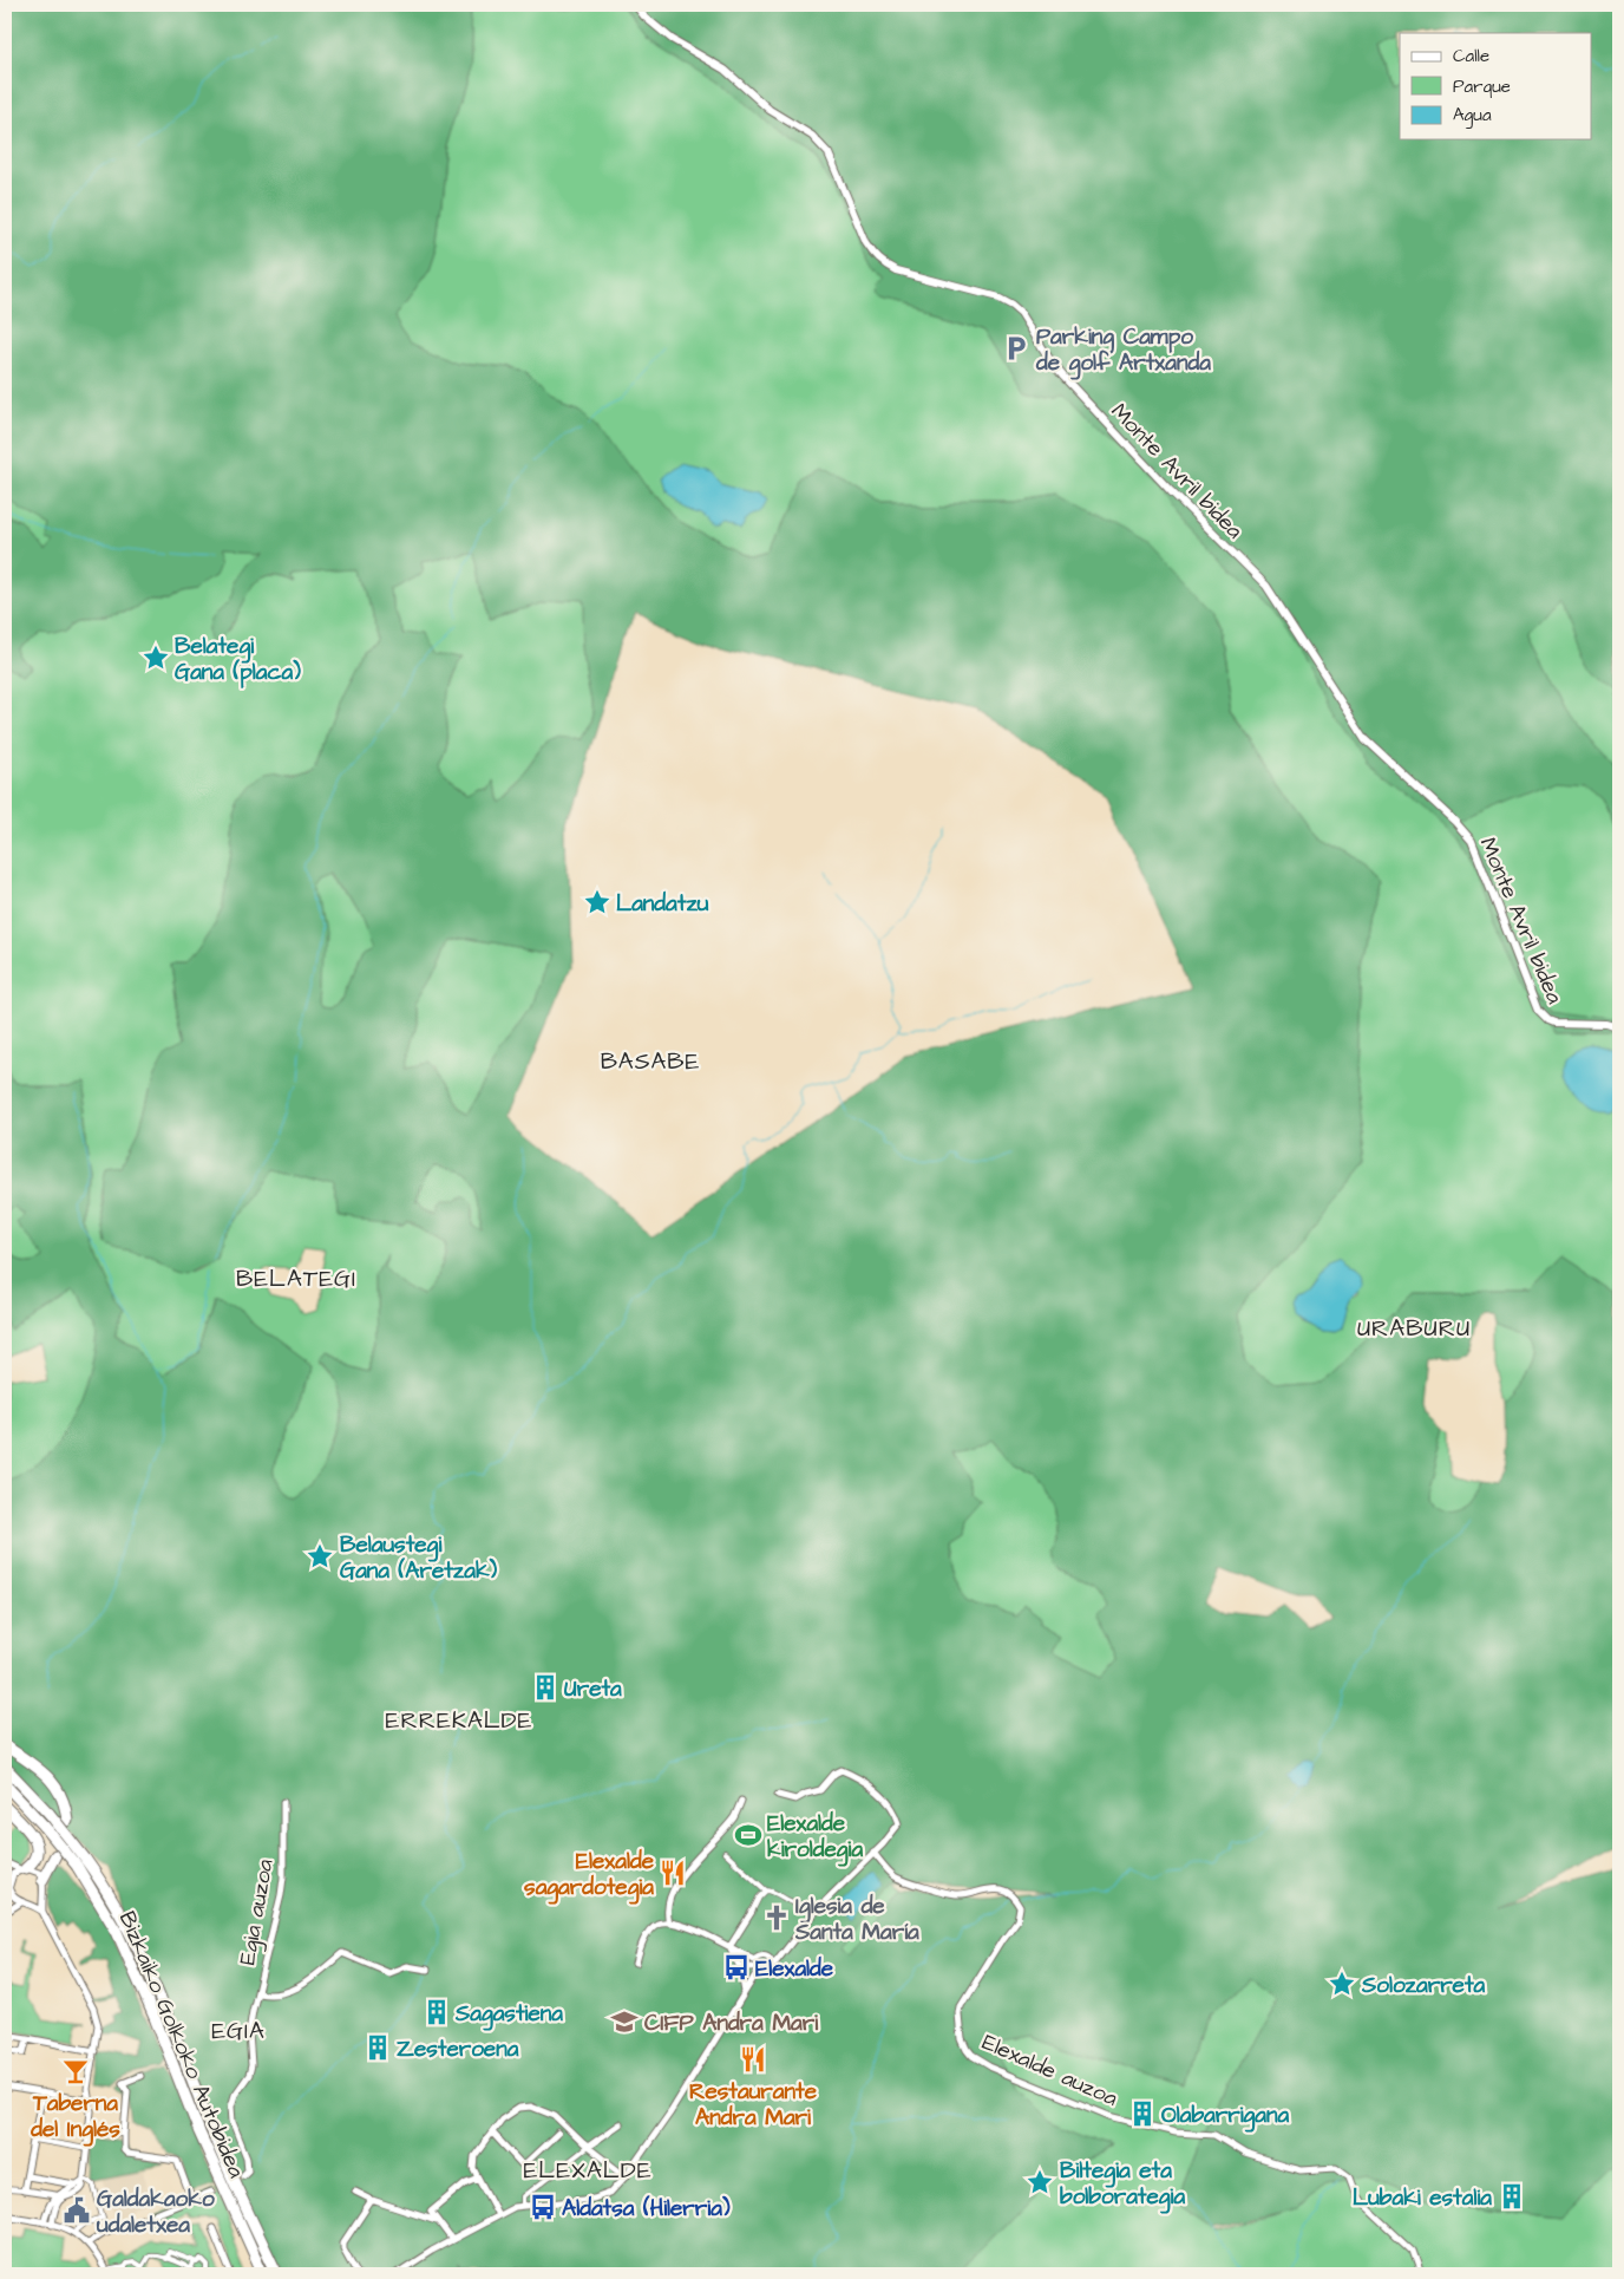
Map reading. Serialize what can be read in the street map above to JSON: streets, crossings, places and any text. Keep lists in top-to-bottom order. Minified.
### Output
{"streets":{"highway":["Bizkaiko Golkoko Autobidea"],"street":["Monte Avril bidea","Egia auzoa","Elexalde auzoa"]},"districts":["BASABE","BELATEGI","URABURU","ERREKALDE","EGIA","ELEXALDE"],"places":{"parking":["Parking Campo de golf Artxanda"],"place":["Belategi Gana (placa)","Landatzu","Belaustegi Gana (Aretzak)","Solozarreta","Biltegia eta bolborategia"],"building":["Ureta","Sagastiena","Zesteroena","Olabarrigana","Lubaki estalia"],"sports":["Elexalde kiroldegia"],"restaurant":["Elexalde sagardotegia","Restaurante Andra Mari"],"church":["Iglesia de Santa María"],"bus stop":["Elexalde","Aldatsa (Hilerria)"],"school or university":["CIFP Andra Mari"],"bar":["Taberna del Inglés"],"public building":["Galdakaoko udaletxea"]},"legend":["Calle","Parque","Agua"]}
